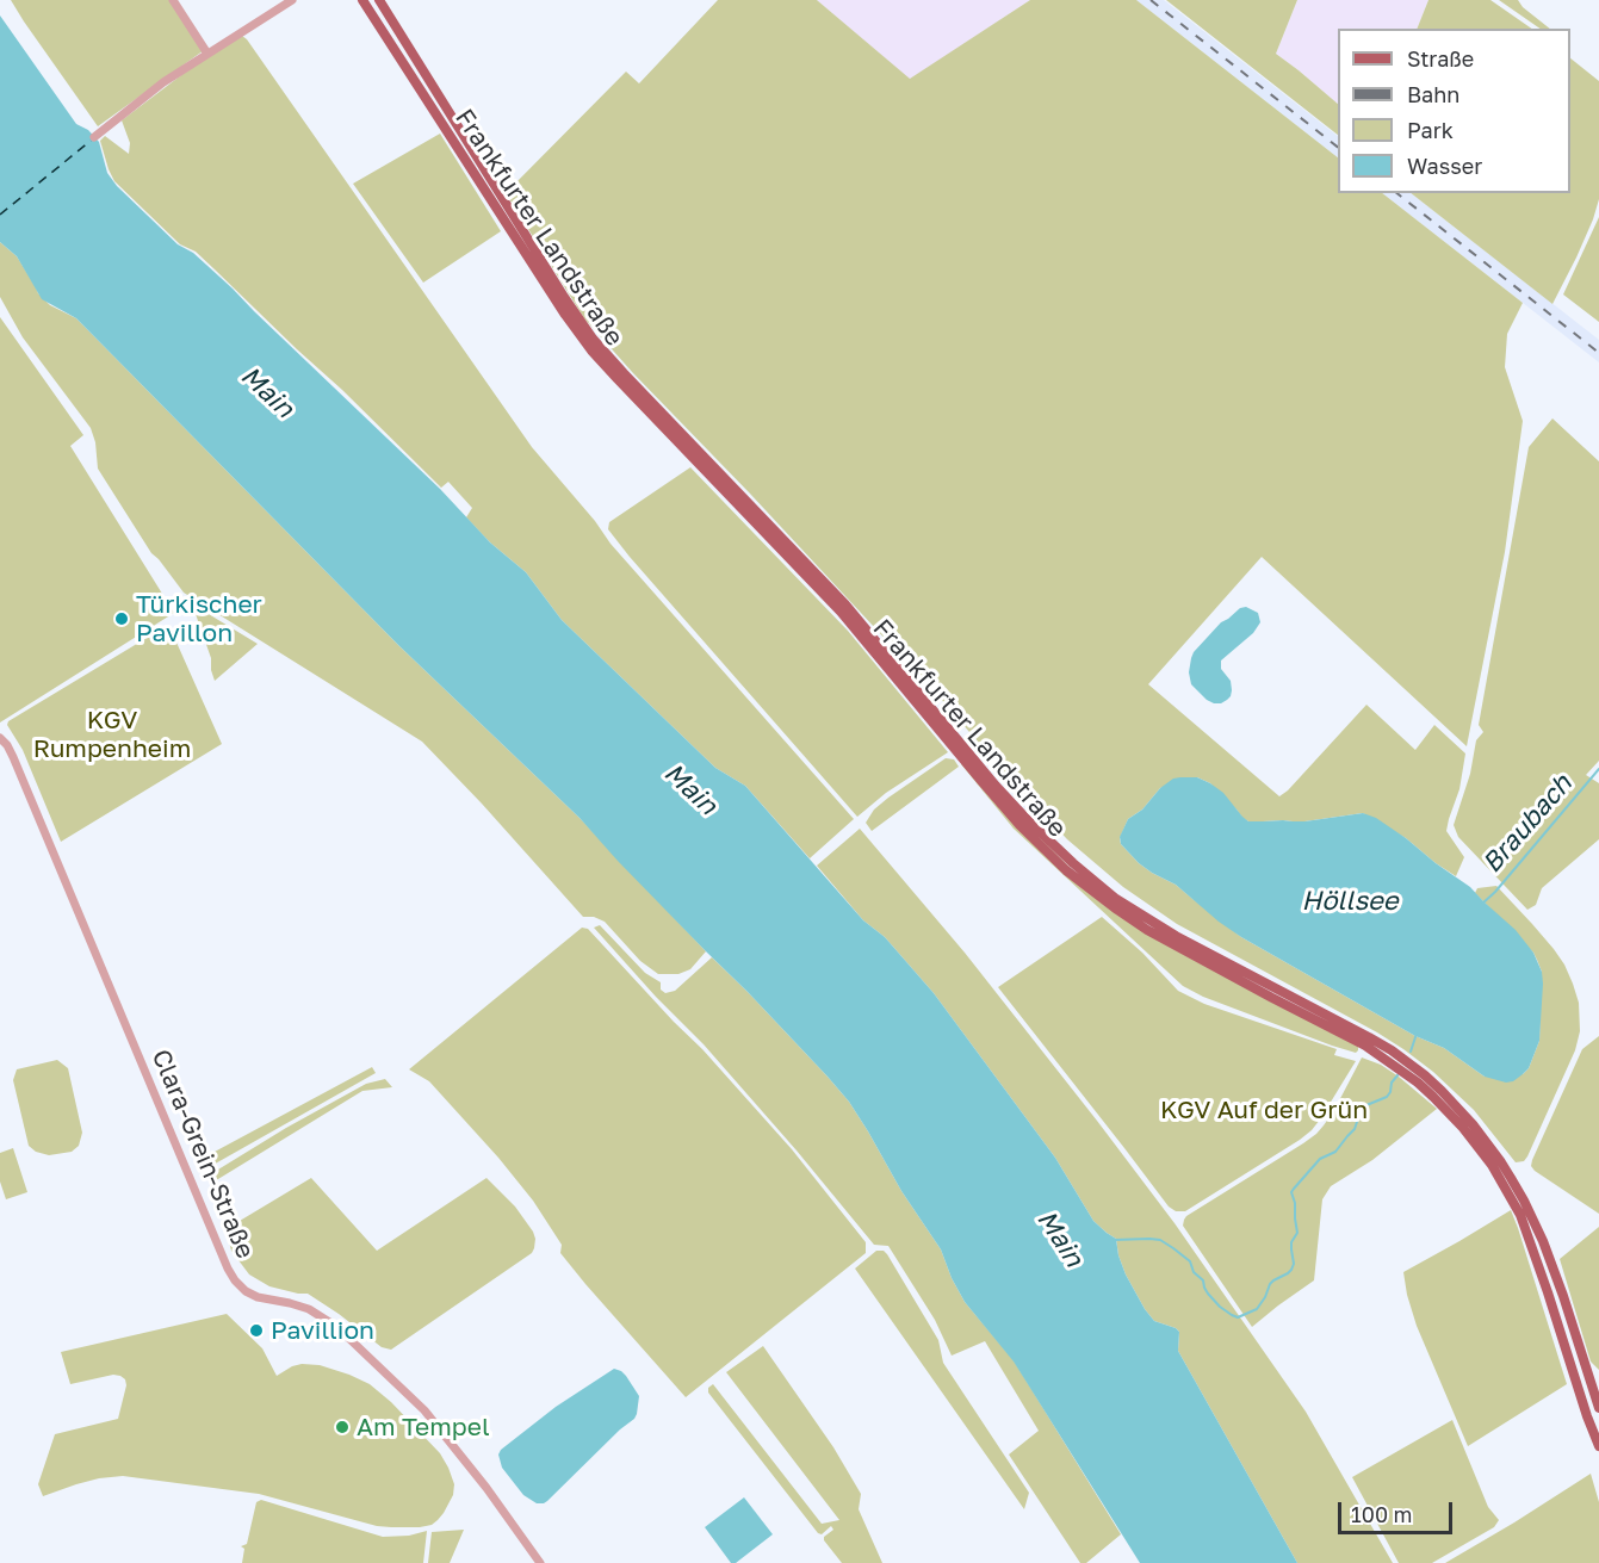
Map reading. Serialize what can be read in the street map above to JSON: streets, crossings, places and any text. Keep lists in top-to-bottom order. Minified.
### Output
{"streets":{"main road":["Frankfurter Landstraße"],"street":["Clara-Grein-Straße"]},"water":["Main","Braubach","Höllsee"],"parks":["KGV Rumpenheim","KGV Auf der Grün"],"places":["Türkischer Pavillon","Pavillion","Am Tempel"],"legend":["Straße","Bahn","Park","Wasser"],"scale_bar":"100 m"}
